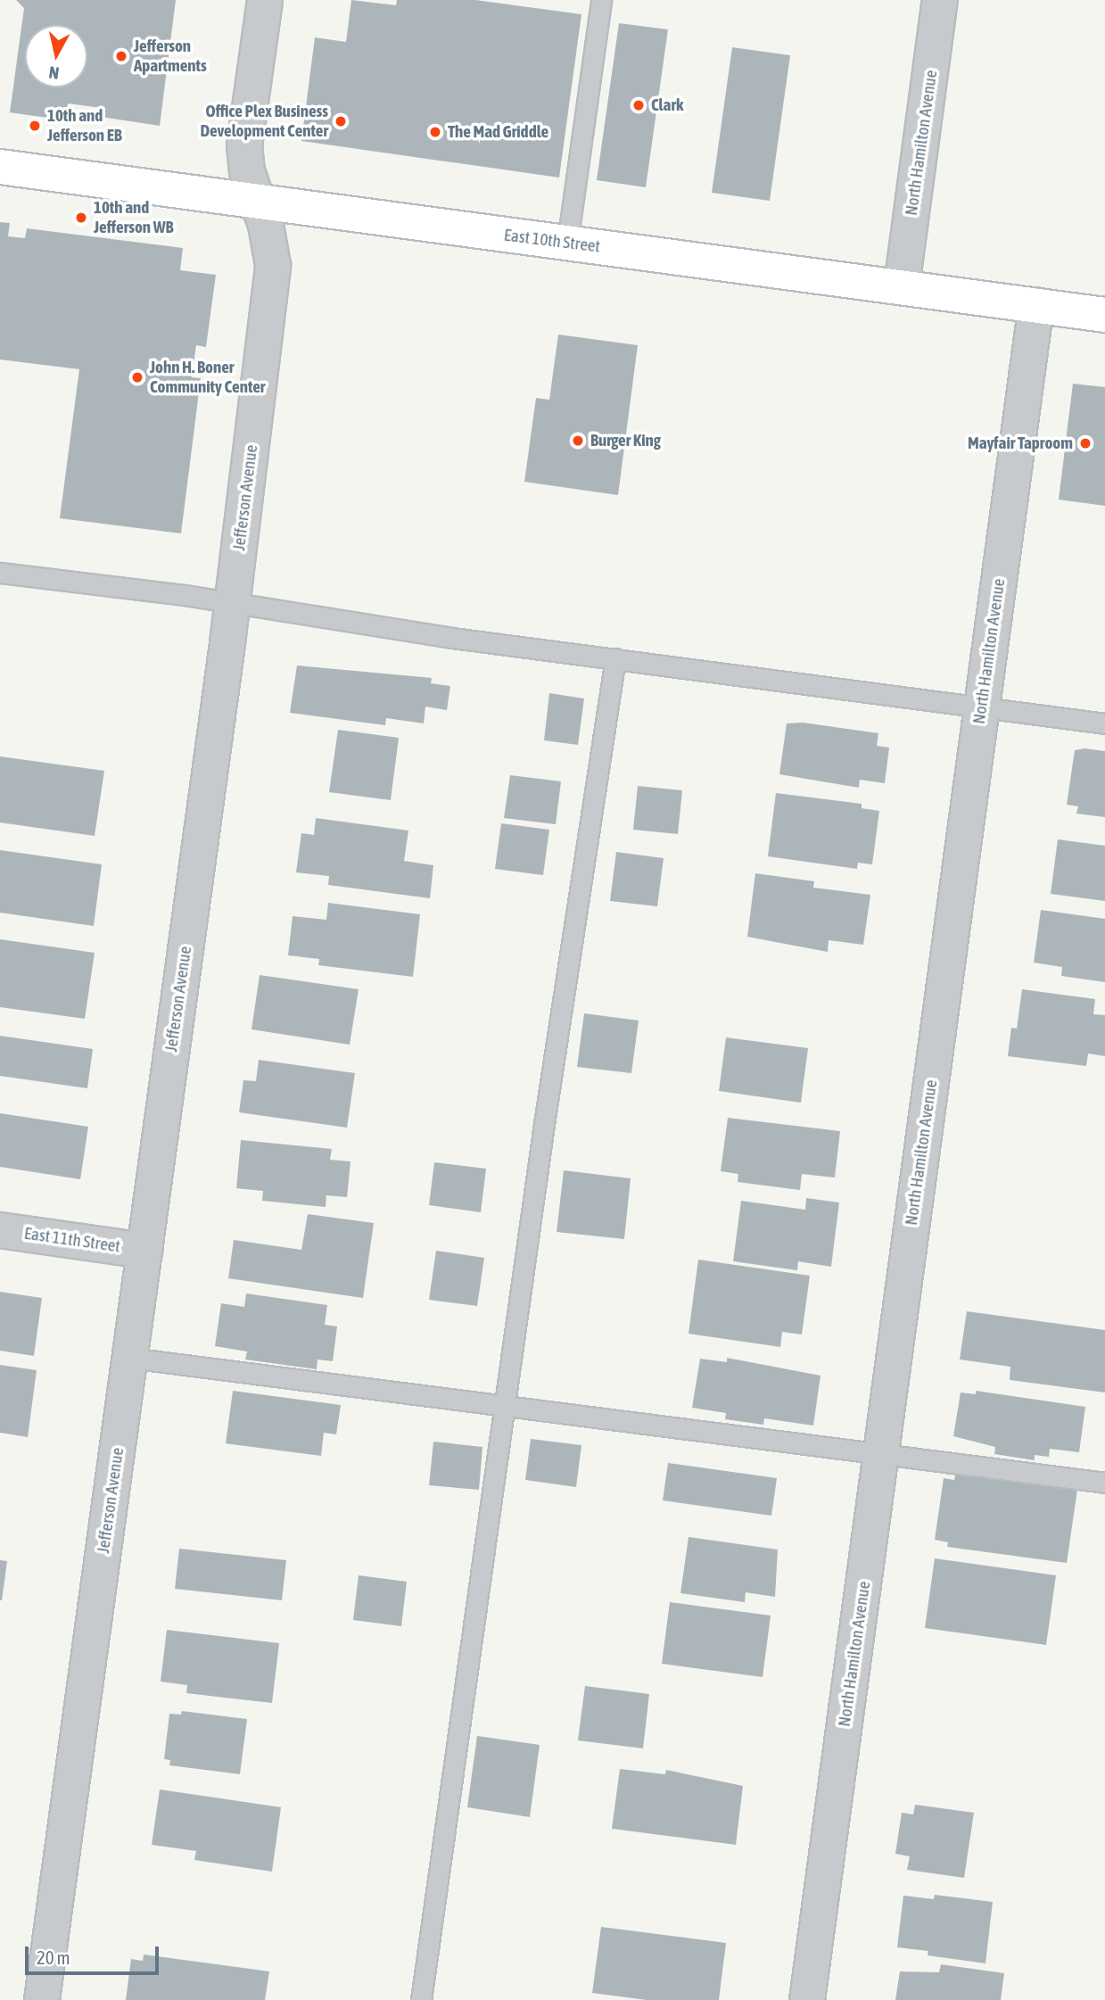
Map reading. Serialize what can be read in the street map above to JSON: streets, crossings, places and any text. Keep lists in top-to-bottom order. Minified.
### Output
{"streets":{"main road":["East 10th Street"],"street":["North Hamilton Avenue","Jefferson Avenue","East 11th Street"]},"crossings":[["North Hamilton Avenue","East 10th Street"],["East 10th Street","Jefferson Avenue"],["Jefferson Avenue","East 11th Street"]],"places":["Jefferson Apartments","Clark","Office Plex Business Development Center","10th and Jefferson EB","The Mad Griddle","10th and Jefferson WB","John H. Boner Community Center","Burger King","Mayfair Taproom"],"scale_bar":"20 m","north":"bottom"}
